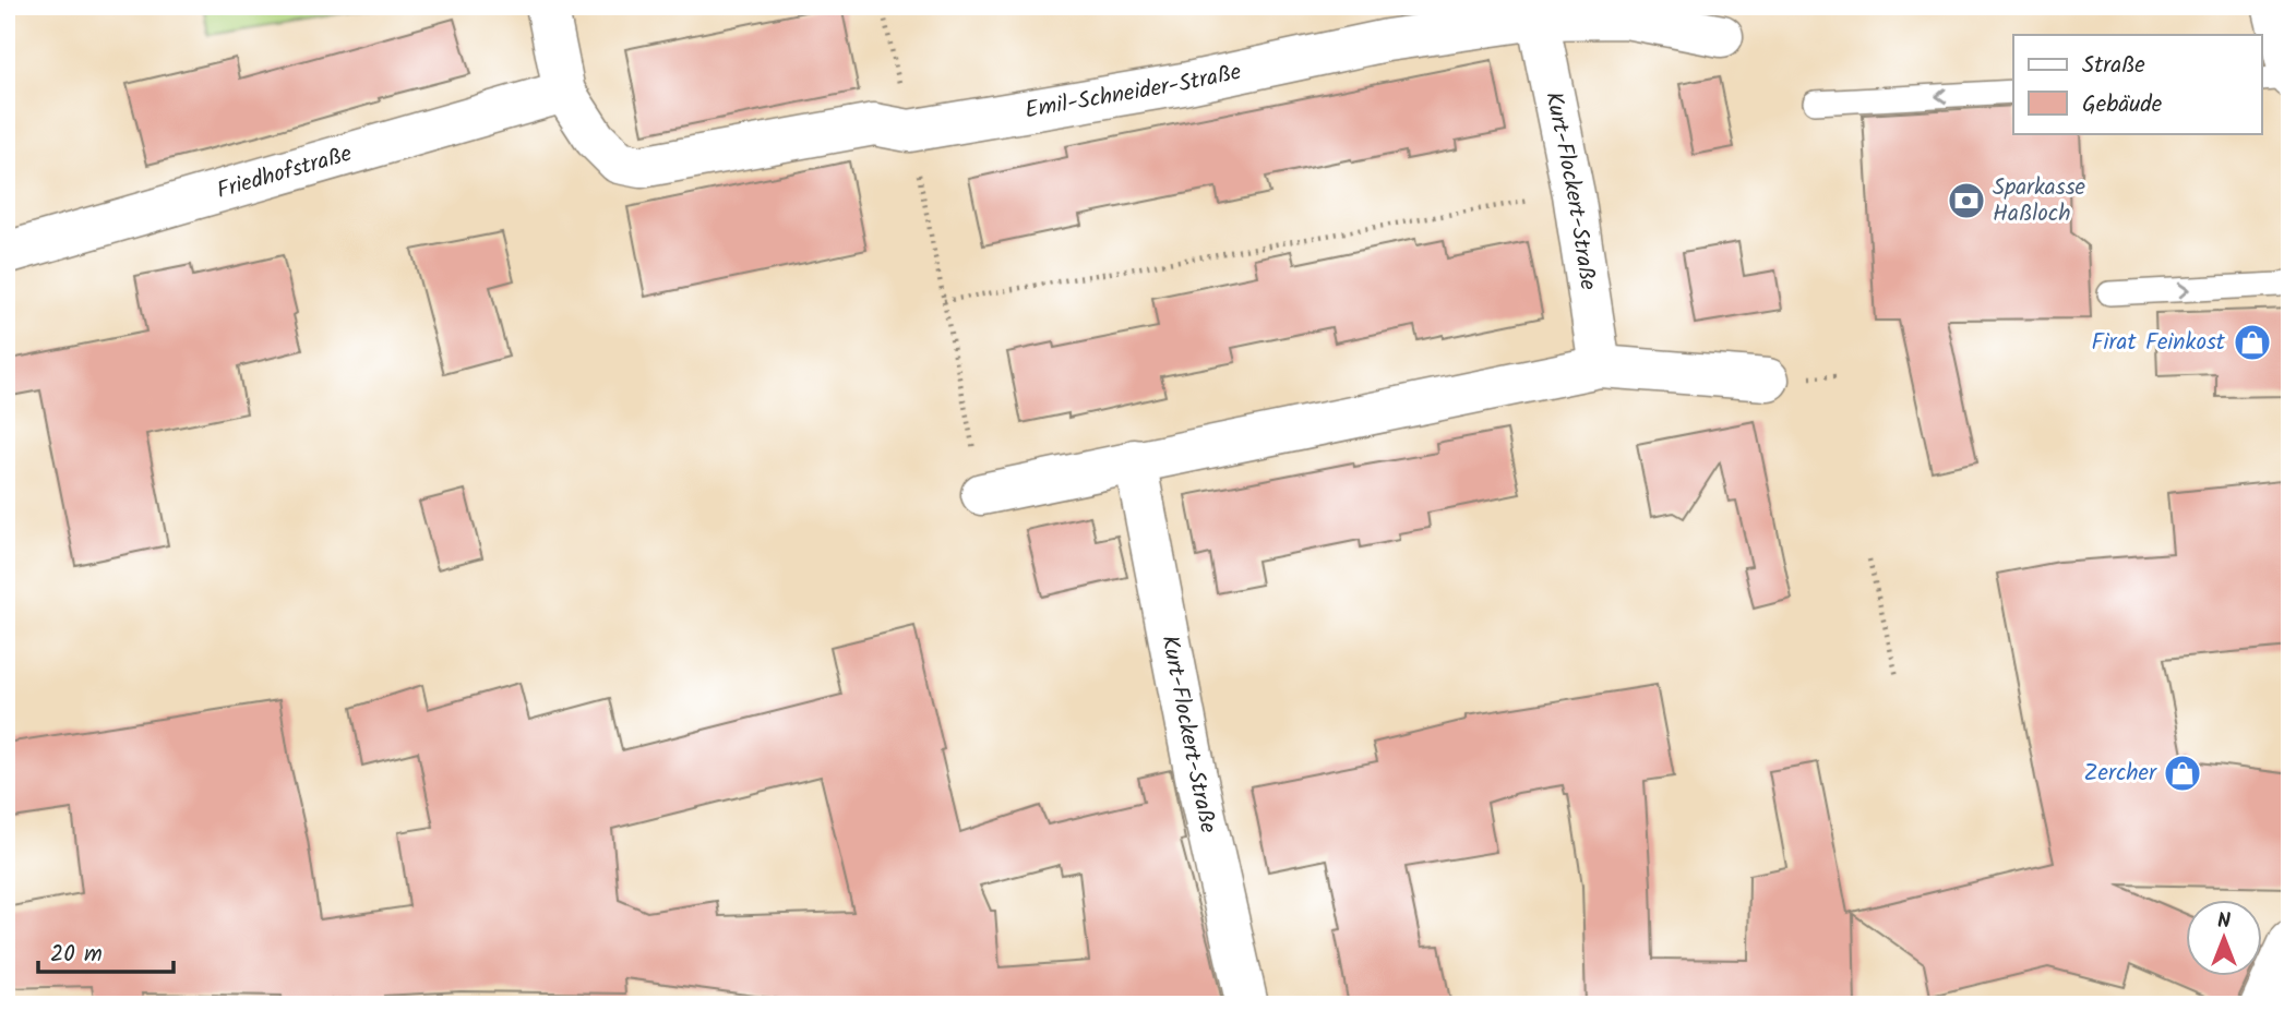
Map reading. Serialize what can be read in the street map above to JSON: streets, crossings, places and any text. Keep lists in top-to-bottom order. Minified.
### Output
{"streets":{"street":["Emil-Schneider-Straße","Friedhofstraße","Kurt-Flockert-Straße"]},"crossings":[["Emil-Schneider-Straße","Kurt-Flockert-Straße"]],"places":{"bank":["Sparkasse Haßloch"],"shop":["Firat Feinkost","Zercher"]},"legend":["Straße","Gebäude"],"scale_bar":"20 m","north":"top"}
